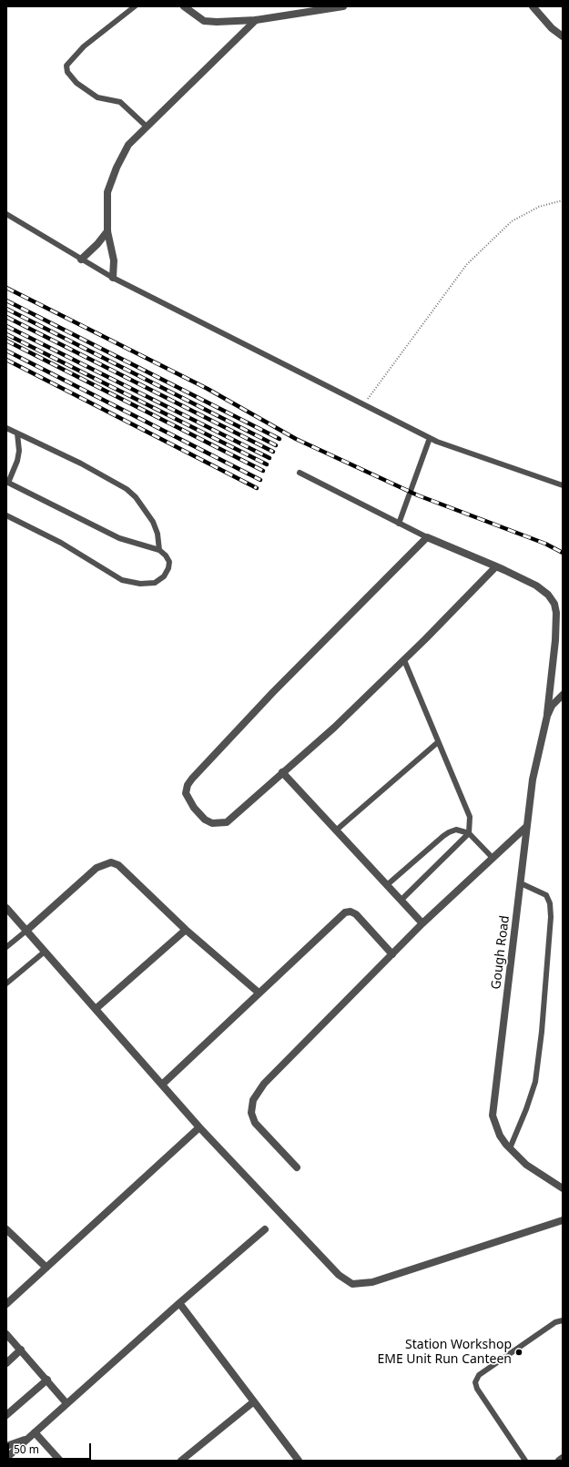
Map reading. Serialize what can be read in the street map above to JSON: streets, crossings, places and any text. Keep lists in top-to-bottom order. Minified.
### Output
{"streets":{"street":["Gough Road"]},"places":["Station Workshop EME Unit Run Canteen"],"scale_bar":"50 m"}
